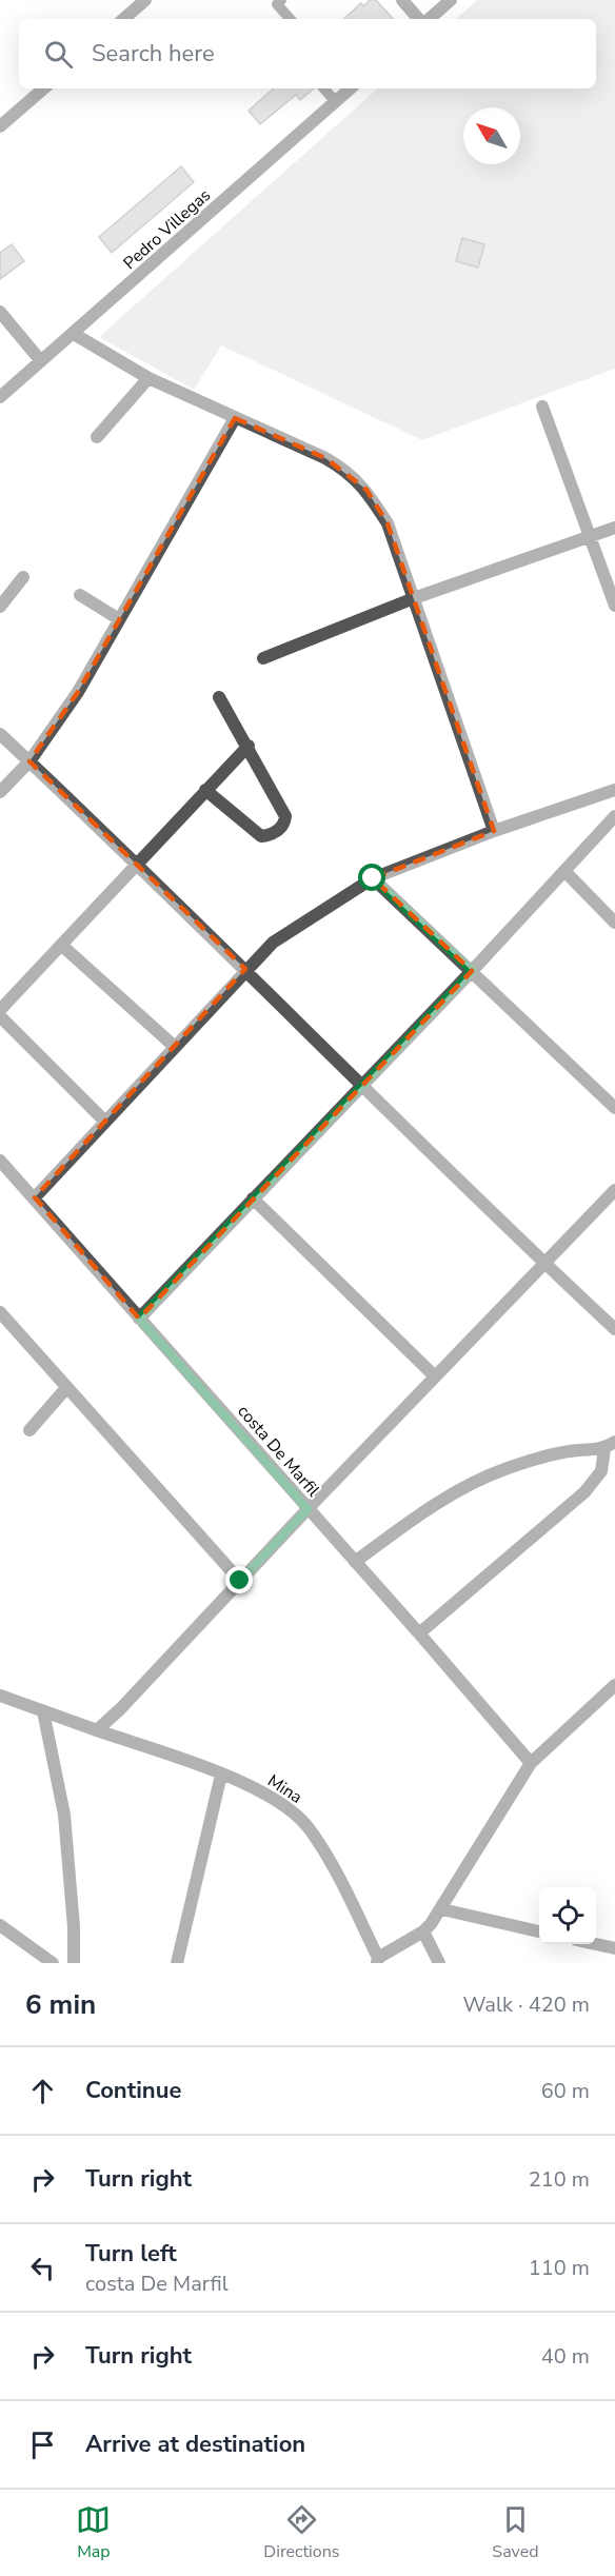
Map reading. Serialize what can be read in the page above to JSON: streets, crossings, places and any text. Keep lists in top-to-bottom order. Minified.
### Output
{"streets":{"street":["Pedro Villegas","costa De Marfil","Mina"]},"north":"top left","page":{"search":"Search here","heading":["6 min","Walk · 420 m"],"list":[["Continue","60 m"],["Turn right","210 m"],["Turn left","costa De Marfil","110 m"],["Turn right","40 m"],"Arrive at destination"],"nav":["Map","Directions","Saved"]}}
